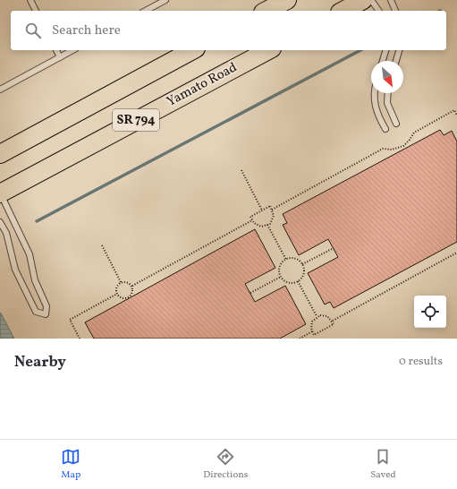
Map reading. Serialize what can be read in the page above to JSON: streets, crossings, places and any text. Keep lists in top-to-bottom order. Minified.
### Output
{"streets":{"main road":["Yamato Road","SR 794"]},"north":"bottom right","page":{"search":"Search here","heading":["Nearby","0 results"],"nav":["Map","Directions","Saved"]}}
